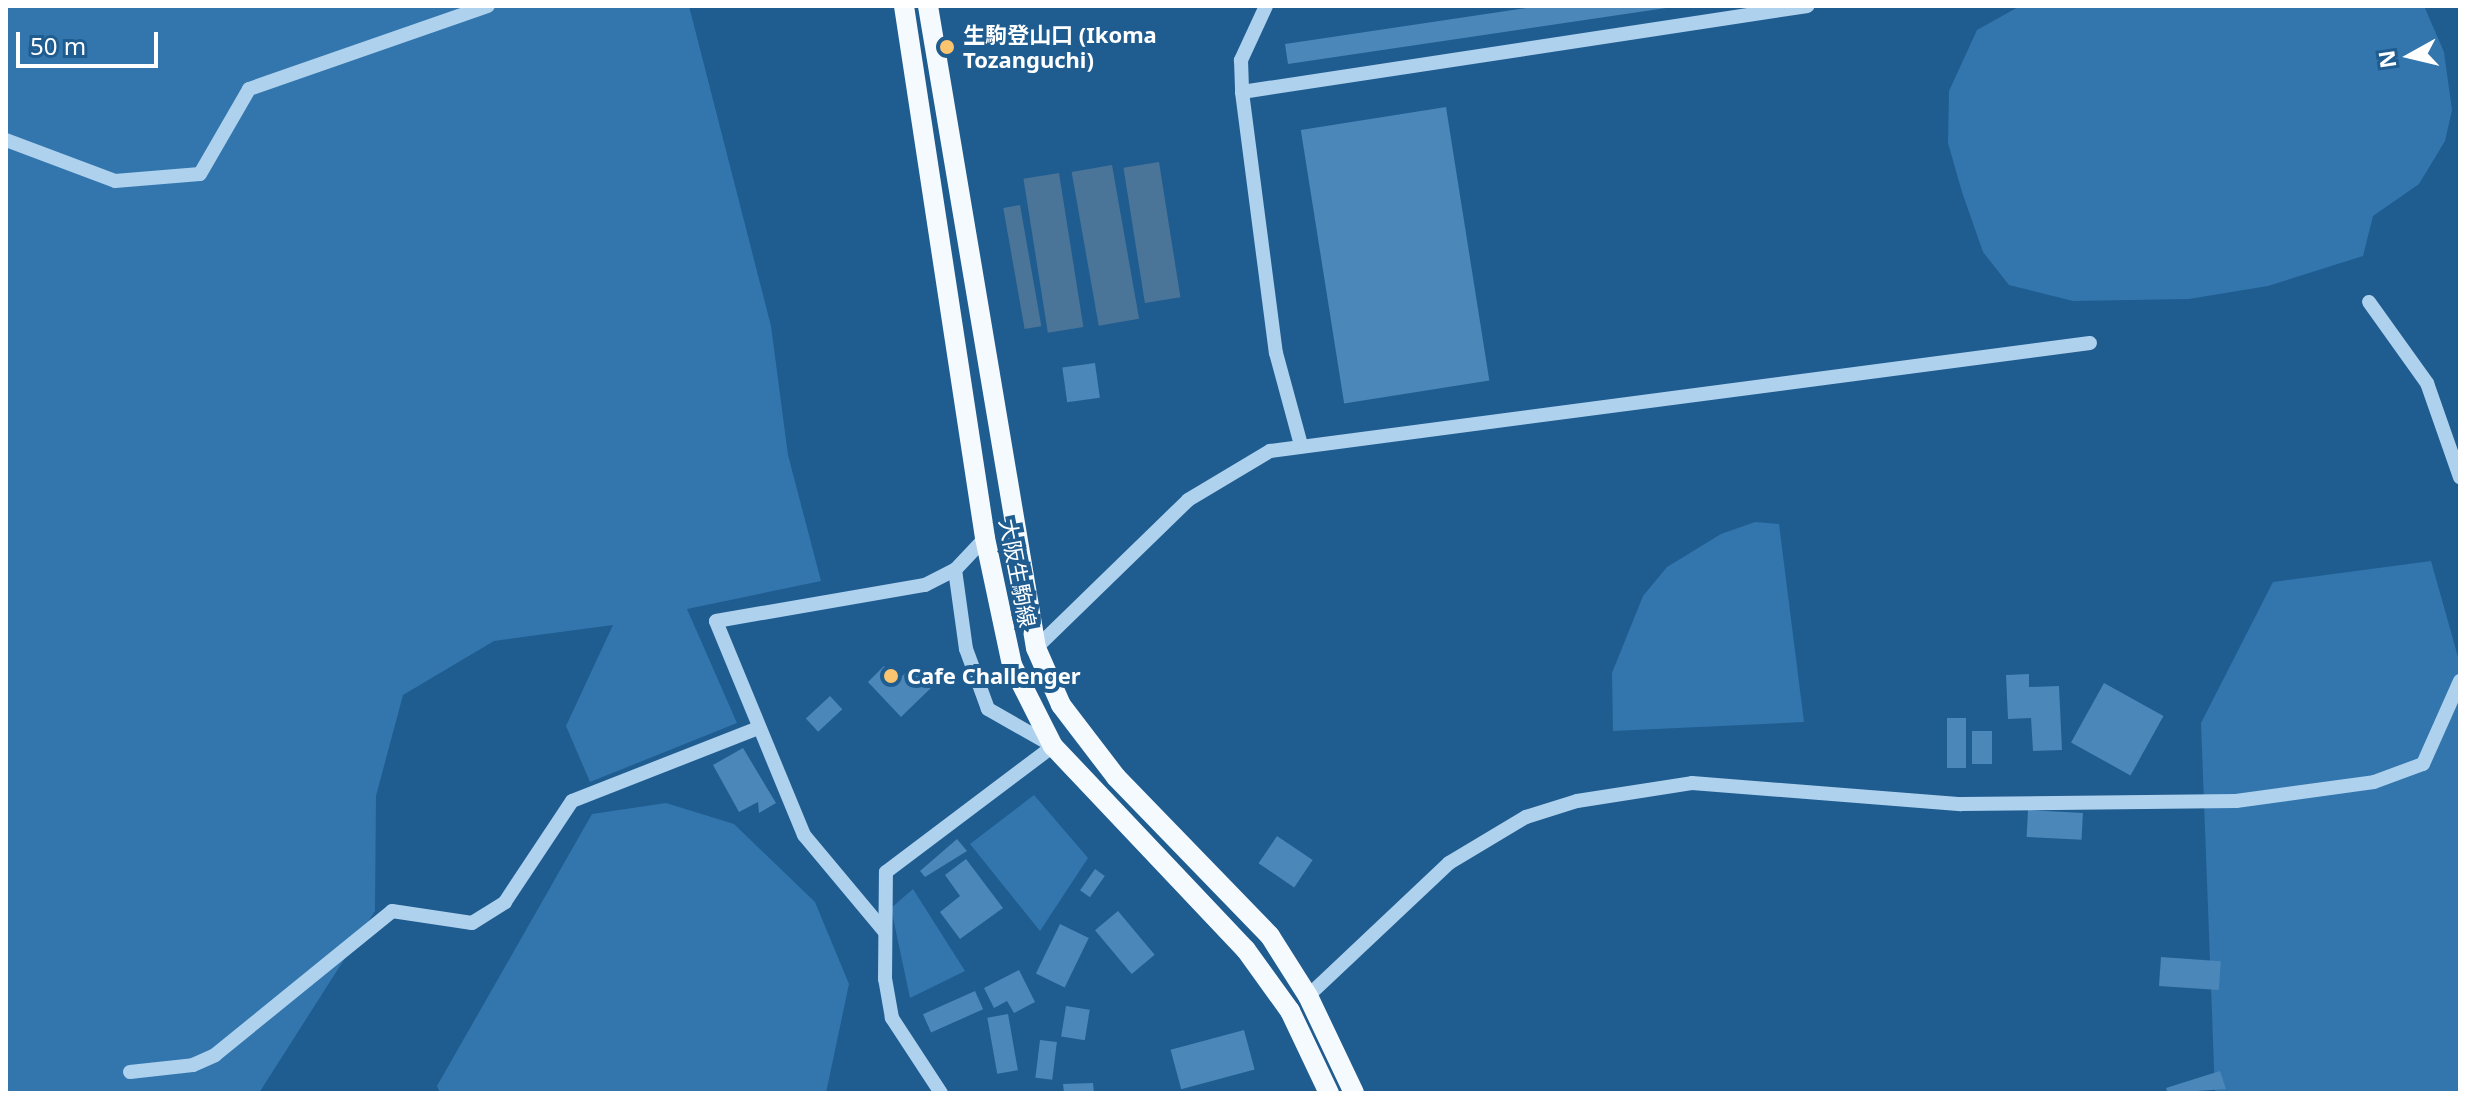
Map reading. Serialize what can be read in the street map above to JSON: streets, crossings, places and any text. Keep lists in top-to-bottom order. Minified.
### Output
{"streets":{"main road":["大阪生駒線"]},"places":["生駒登山口 (Ikoma Tozanguchi)","Cafe Challenger"],"scale_bar":"50 m","north":"left"}
